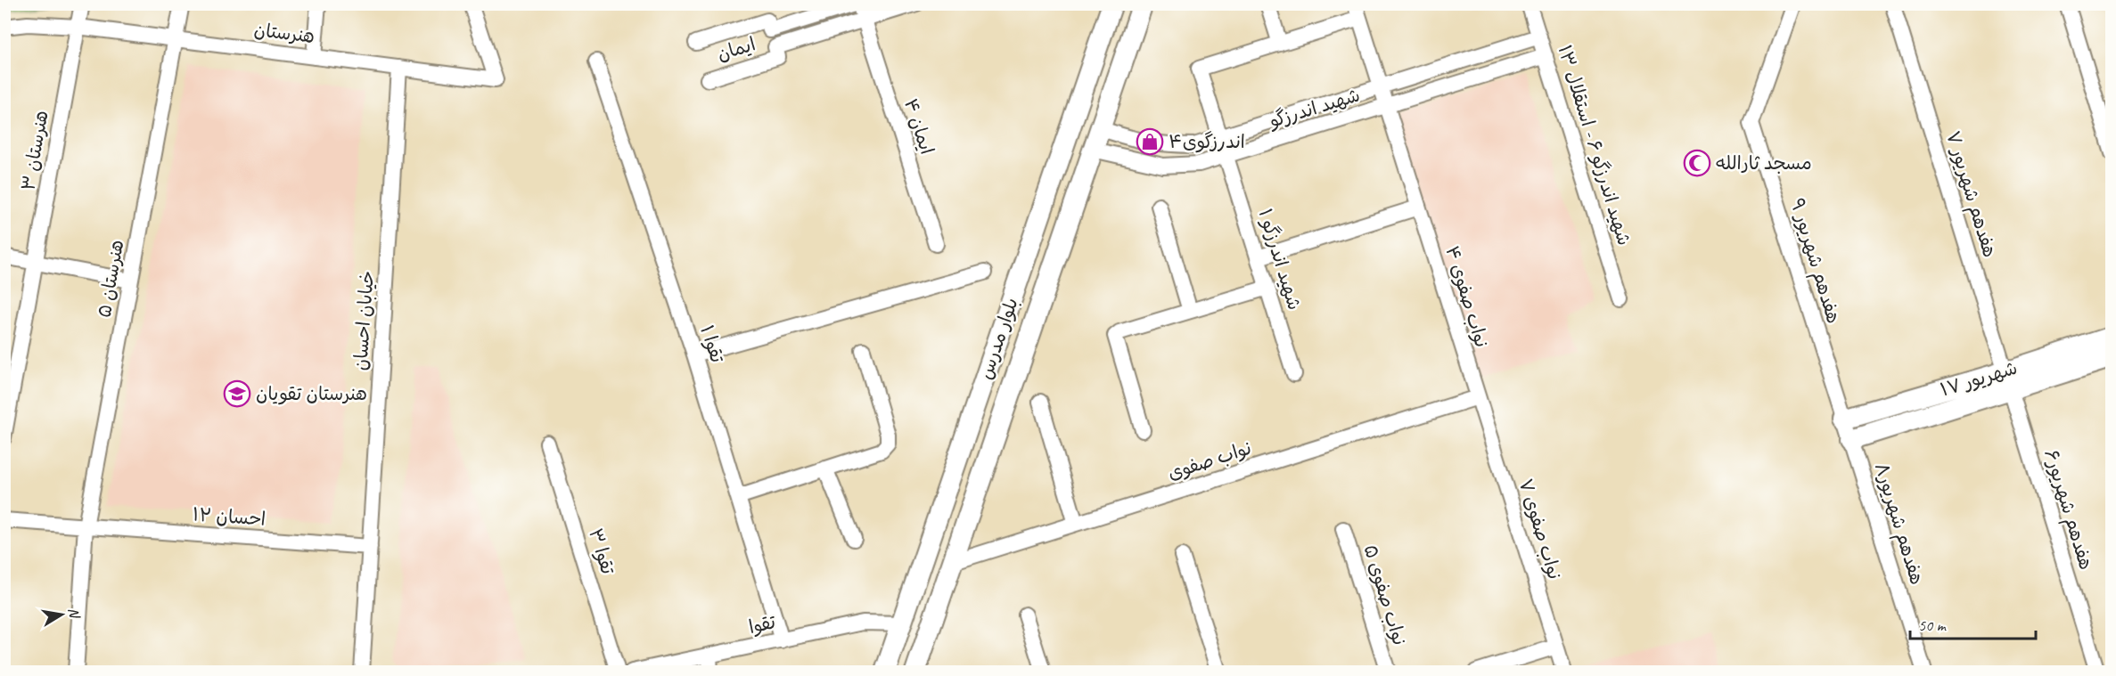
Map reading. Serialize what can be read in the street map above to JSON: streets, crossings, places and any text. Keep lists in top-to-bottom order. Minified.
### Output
{"streets":{"main road":["بلوار مدرس","۱۷ شهریور"],"street":["هنرستان","ایمان","شهید اندرزگو","ایمان ۴","شهید اندرزگو ۶ - استقلال ۱۳","هنرستان ۳","هفدهم شهریور ۷","شهید اندرزگو ۱","هفدهم شهریور ۹","هنرستان ۵","نواب صفوی ۴","خیابان احسان","تقوا ۱","نواب صفوی","هفدهم شهریور۶","احسان ۱۲","هفدهم شهریور۸","نواب صفوی ۷","تقوا ۳","نواب صفوی ۵","تقوا"]},"crossings":[["هنرستان","هنرستان ۳"],["هنرستان","هنرستان ۵"],["هنرستان","خیابان احسان"],["ایمان","ایمان ۴"],["شهید اندرزگو","شهید اندرزگو ۶ - استقلال ۱۳"],["شهید اندرزگو","شهید اندرزگو ۱"],["شهید اندرزگو","نواب صفوی ۴"],["شهید اندرزگو","بلوار مدرس"],["هفدهم شهریور ۷","۱۷ شهریور"],["هفدهم شهریور ۷","هفدهم شهریور۶"],["هفدهم شهریور ۹","۱۷ شهریور"],["هفدهم شهریور ۹","هفدهم شهریور۸"],["هنرستان ۵","احسان ۱۲"],["نواب صفوی ۴","نواب صفوی"],["نواب صفوی ۴","نواب صفوی ۷"],["خیابان احسان","احسان ۱۲"],["بلوار مدرس","نواب صفوی"],["بلوار مدرس","تقوا"],["تقوا ۱","تقوا"],["۱۷ شهریور","هفدهم شهریور۶"],["۱۷ شهریور","هفدهم شهریور۸"],["نواب صفوی","نواب صفوی ۷"]],"places":{"shop":["اندرزگوی۴"],"mosque":["مسجد ثارالله"],"school or university":["هنرستان تقویان"]},"scale_bar":"50 m","north":"right"}
